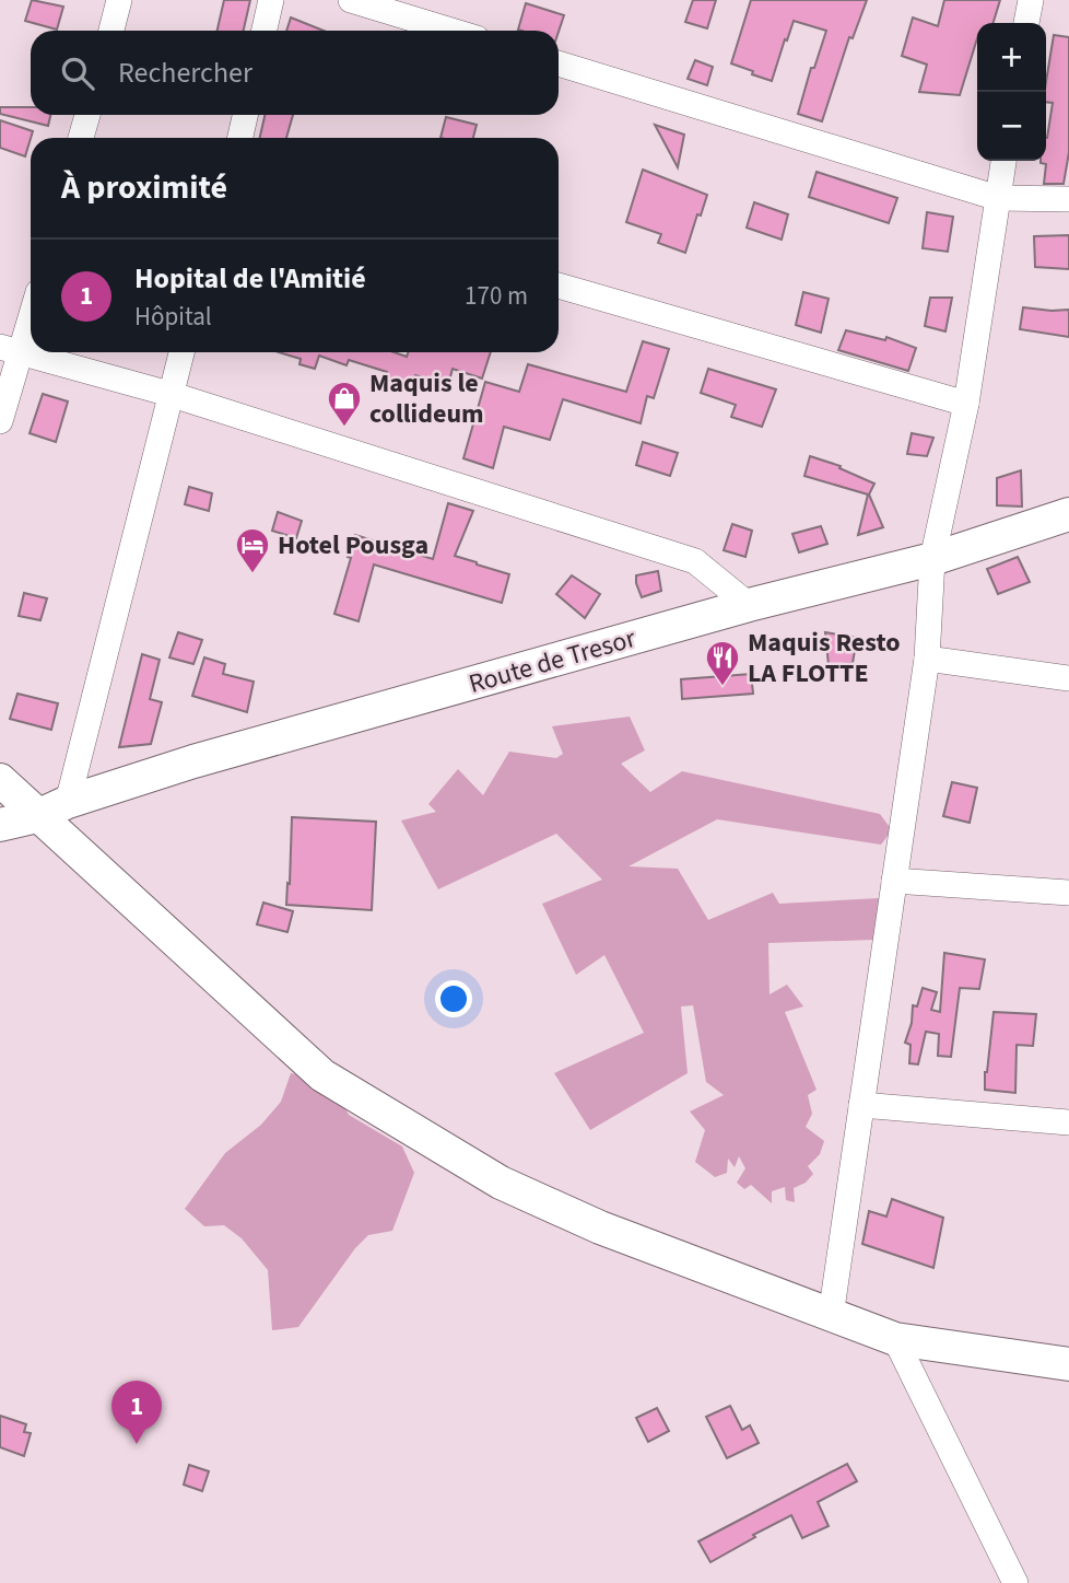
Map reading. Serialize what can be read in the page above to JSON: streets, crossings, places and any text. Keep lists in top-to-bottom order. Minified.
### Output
{"streets":{"street":["Route de Tresor"]},"places":{"shop":["Maquis le collideum"],"hotel":["Hotel Pousga"],"restaurant":["Maquis Resto LA FLOTTE"]},"page":{"map_buttons":["+","−"],"search":"Rechercher","heading":"À proximité","list":[{"mark":"1","name":"Hopital de l'Amitié","note":"Hôpital","value":"170 m"}],"pins":"1"}}
